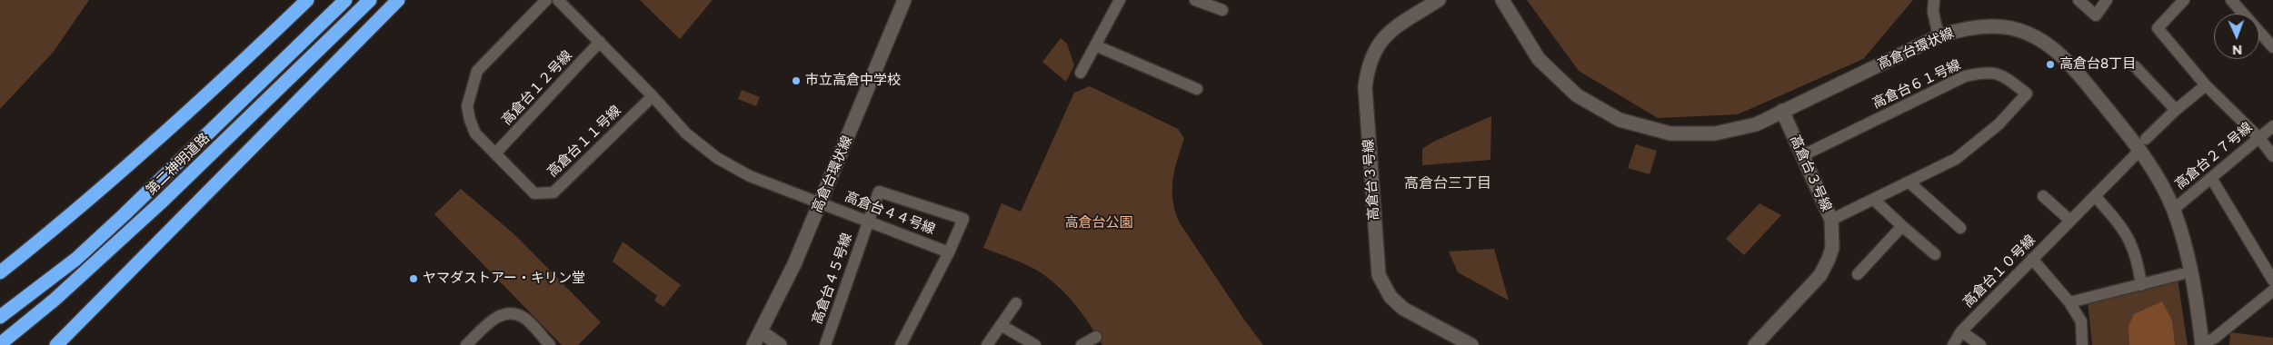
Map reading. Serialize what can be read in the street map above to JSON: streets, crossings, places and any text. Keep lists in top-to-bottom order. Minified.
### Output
{"streets":{"highway":["第二神明道路"],"street":["高倉台環状線","高倉台６１号線","高倉台１２号線","高倉台１１号線","高倉台２７号線","高倉台３号線","高倉台４４号線","高倉台１０号線","高倉台４５号線"]},"crossings":[["高倉台環状線","高倉台２７号線"],["高倉台環状線","高倉台３号線"],["高倉台環状線","高倉台４４号線"],["高倉台環状線","高倉台１０号線"],["高倉台６１号線","高倉台３号線"],["高倉台１２号線","高倉台１１号線"],["高倉台４４号線","高倉台４５号線"]],"districts":["高倉台三丁目"],"parks":["高倉台公園"],"places":["高倉台8丁目","市立高倉中学校","ヤマダストアー・キリン堂"],"north":"bottom"}
